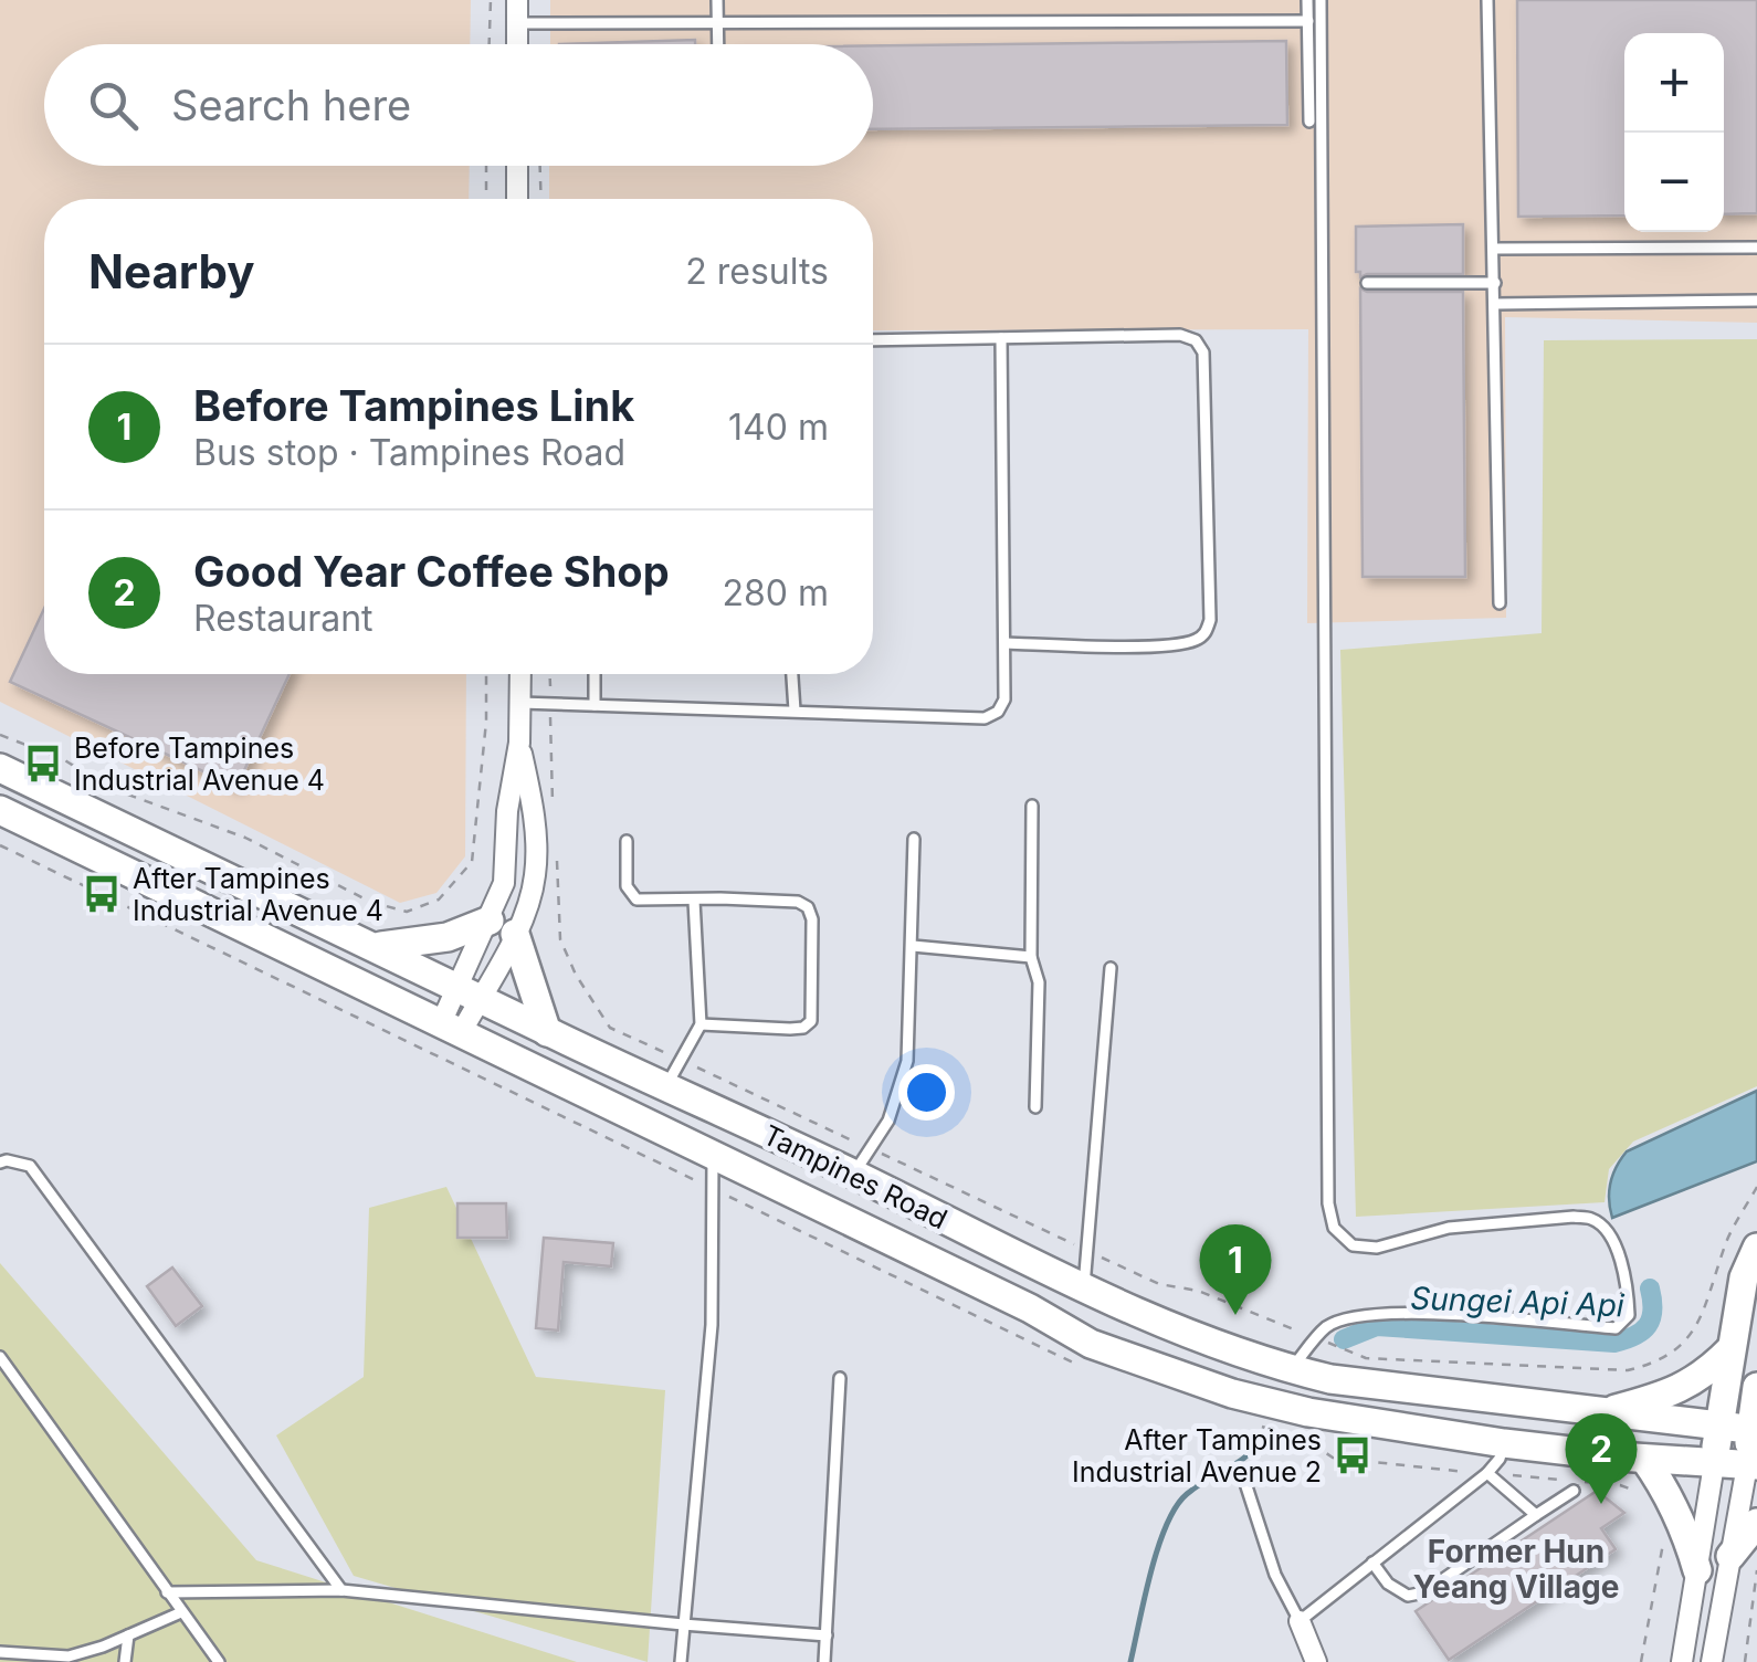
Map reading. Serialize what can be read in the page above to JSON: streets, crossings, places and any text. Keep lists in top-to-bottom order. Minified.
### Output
{"streets":{"main road":["Tampines Road"]},"districts":["Former Hun Yeang Village"],"water":["Sungei Api Api"],"places":{"bus stop":["Before Tampines Industrial Avenue 4","After Tampines Industrial Avenue 4","After Tampines Industrial Avenue 2"]},"page":{"map_buttons":["+","−"],"search":"Search here","heading":["Nearby","2 results"],"list":[{"mark":"1","name":"Before Tampines Link","note":"Bus stop · Tampines Road","value":"140 m"},{"mark":"2","name":"Good Year Coffee Shop","note":"Restaurant","value":"280 m"}],"pins":["1","2"]}}
